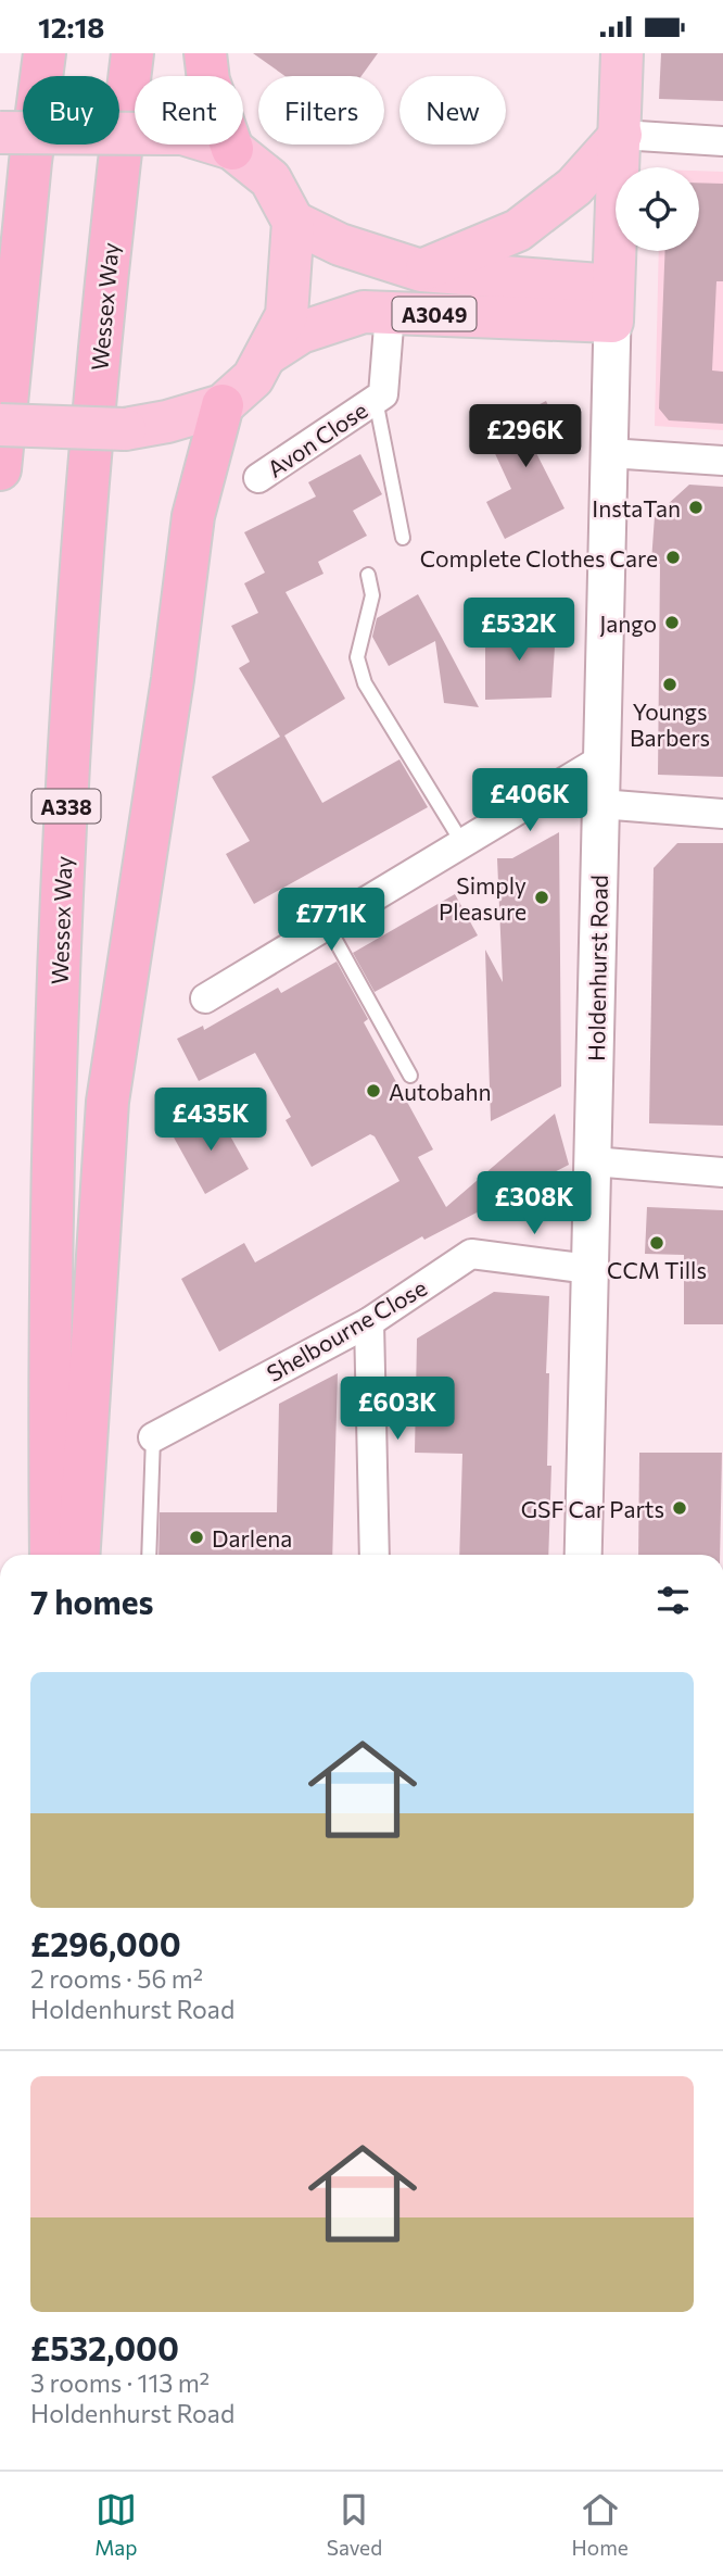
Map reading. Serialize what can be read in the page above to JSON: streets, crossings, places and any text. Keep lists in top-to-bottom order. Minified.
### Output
{"streets":{"highway":["Wessex Way","A338"],"main road":["A3049","Holdenhurst Road"],"street":["Avon Close","Shelbourne Close"]},"crossings":[["A3049","Avon Close"],["A3049","Holdenhurst Road"],["Holdenhurst Road","Shelbourne Close"]],"places":["InstaTan","Complete Clothes Care","Jango","Youngs Barbers","Simply Pleasure","Autobahn","CCM Tills","GSF Car Parts","Darlena"],"page":{"status":"12:18","chip":["Buy","Rent","Filters","New"],"price":["£296K","£532K","£406K","£771K","£435K","£308K","£603K"],"heading":"7 homes","list":[{"name":"£296,000","note":"2 rooms · 56 m² · Holdenhurst Road"},{"name":"£532,000","note":"3 rooms · 113 m² · Holdenhurst Road"}],"tabs":["Map","Saved","Home"]}}
